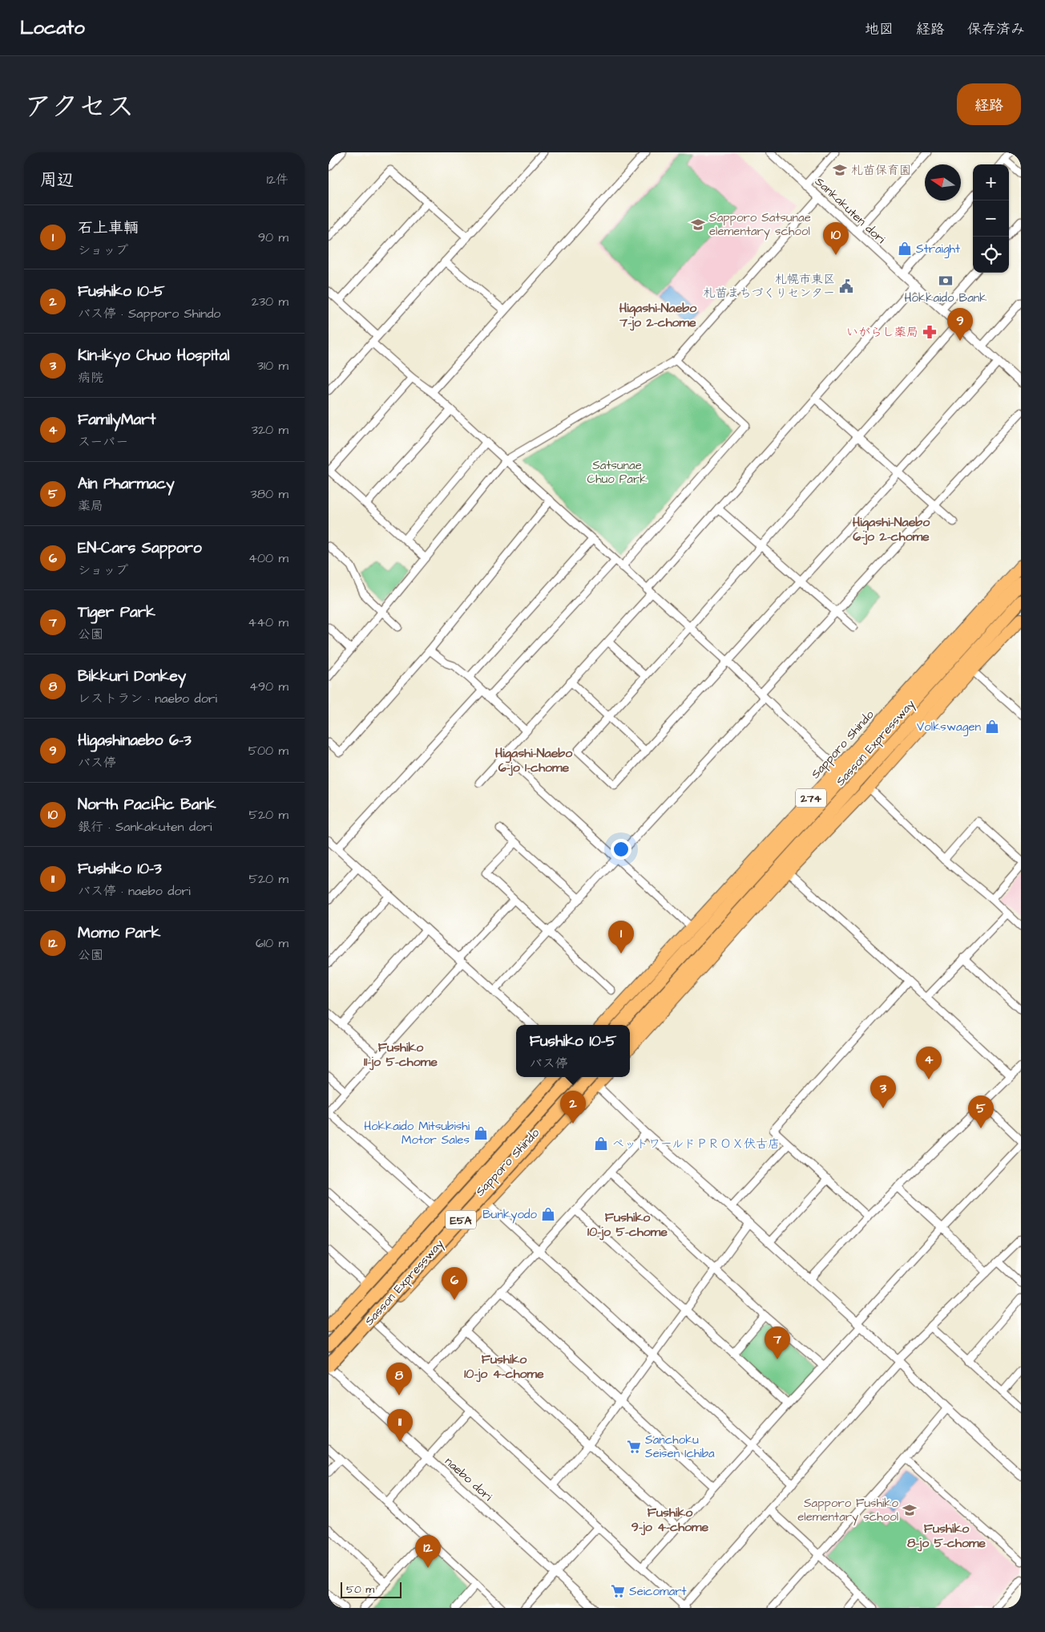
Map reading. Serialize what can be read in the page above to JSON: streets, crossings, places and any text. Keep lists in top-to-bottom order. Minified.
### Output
{"streets":{"highway":["Sasson Expressway","Sapporo Shindo","274","E5A"],"street":["Sankakuten dori","naebo dori"]},"crossings":[["Sasson Expressway","Sapporo Shindo"],["Sasson Expressway","naebo dori"],["Sapporo Shindo","naebo dori"]],"districts":["Higashi-Naebo 7-jo 2-chome","Higashi-Naebo 6-jo 2-chome","Higashi-Naebo 6-jo 1-chome","Fushiko 11-jo 5-chome","Fushiko 10-jo 5-chome","Fushiko 10-jo 4-chome","Fushiko 9-jo 4-chome","Fushiko 8-jo 5-chome"],"parks":["Satsunae Chuo Park"],"places":{"school or university":["札苗保育園","Sapporo Satsunae elementary school","Sapporo Fushiko elementary school"],"shop":["Straight","Volkswagen","Hokkaido Mitsubishi Motor Sales","ペットワールドＰＲＯＸ伏古店","Bunkyodo"],"bank":["Hokkaido Bank"],"public building":["札幌市東区 札苗まちづくりセンター"],"pharmacy":["いがらし薬局"],"supermarket":["Sanchoku Seisen Ichiba","Seicomart"]},"scale_bar":"50 m","north":"left","page":{"header":"Locato","nav":["地図","経路","保存済み"],"title":"アクセス","buttons":"経路","heading":["周辺","12件"],"map_buttons":["+","−"],"list":[{"mark":"1","name":"石上車輌","note":"ショップ","value":"90 m"},{"mark":"2","name":"Fushiko 10-5","note":"バス停 · Sapporo Shindo","value":"230 m"},{"mark":"3","name":"Kin-ikyo Chuo Hospital","note":"病院","value":"310 m"},{"mark":"4","name":"FamilyMart","note":"スーパー","value":"320 m"},{"mark":"5","name":"Ain Pharmacy","note":"薬局","value":"380 m"},{"mark":"6","name":"EN-Cars Sapporo","note":"ショップ","value":"400 m"},{"mark":"7","name":"Tiger Park","note":"公園","value":"440 m"},{"mark":"8","name":"Bikkuri Donkey","note":"レストラン · naebo dori","value":"490 m"},{"mark":"9","name":"Higashinaebo 6-3","note":"バス停","value":"500 m"},{"mark":"10","name":"North Pacific Bank","note":"銀行 · Sankakuten dori","value":"520 m"},{"mark":"11","name":"Fushiko 10-3","note":"バス停 · naebo dori","value":"520 m"},{"mark":"12","name":"Momo Park","note":"公園","value":"610 m"}],"pins":["10","9","1","4","3","2","5","6","7","8","11","12"],"popup":["Fushiko 10-5","バス停"],"scale":"50 m"}}
